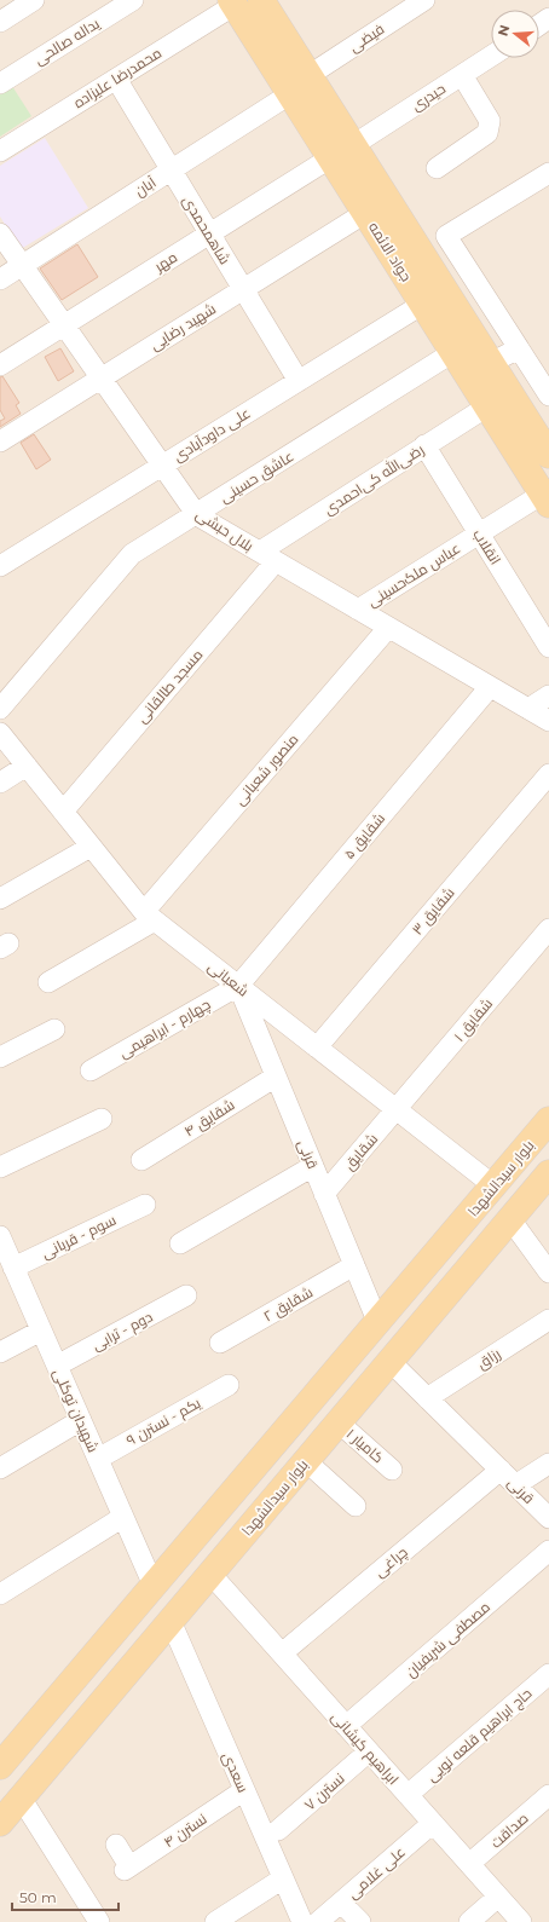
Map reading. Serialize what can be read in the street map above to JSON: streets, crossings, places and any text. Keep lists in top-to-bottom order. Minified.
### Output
{"streets":{"main road":["جواد الائمه","بلوار سیدالشهدا"],"street":["فیضی","یداله صالحی","محمدرضا علیزاده","حیدری","آبان","شاهمحمدی","مهر","شهید رضایی","علی داودآبادی","عاشق حسینی","رضی‌الله کی‌احمدی","بلال حبشی","انقلاب","عباس ملک‌حسینی","مسجد طالقانی","منصور شعبانی","شقایق ۵","شقایق ۳","شعبانی","شقایق ۱","چهارم - ابراهیمی","شقایق ۴","شقایق","قرنی","سوم - قربانی","شقایق ۲","دوم - ترابی","رزاق","شهیدان توکلی","یکم - نسترن ۹","کامیار ۱","چراغی","مصطفی شریفیان","حاج ابراهیم قلعه نویی","ابراهیم کیشانی","سعدی","نسترن ۷","نسترن ۴","صداقت","علی غلامی"]},"crossings":[["فیضی","آبان"],["فیضی","جواد الائمه"],["محمدرضا علیزاده","شاهمحمدی"],["محمدرضا علیزاده","جواد الائمه"],["حیدری","جواد الائمه"],["حیدری","مهر"],["آبان","شاهمحمدی"],["آبان","جواد الائمه"],["آبان","بلال حبشی"],["شاهمحمدی","مهر"],["شاهمحمدی","شهید رضایی"],["شاهمحمدی","علی داودآبادی"],["جواد الائمه","مهر"],["جواد الائمه","شهید رضایی"],["جواد الائمه","علی داودآبادی"],["جواد الائمه","عاشق حسینی"],["جواد الائمه","رضی‌الله کی‌احمدی"],["جواد الائمه","عباس ملک‌حسینی"],["مهر","بلال حبشی"],["شهید رضایی","بلال حبشی"],["علی داودآبادی","بلال حبشی"],["عاشق حسینی","بلال حبشی"],["رضی‌الله کی‌احمدی","بلال حبشی"],["رضی‌الله کی‌احمدی","انقلاب"],["رضی‌الله کی‌احمدی","مسجد طالقانی"],["بلال حبشی","عباس ملک‌حسینی"],["بلال حبشی","مسجد طالقانی"],["بلال حبشی","منصور شعبانی"],["بلال حبشی","شقایق ۵"],["انقلاب","عباس ملک‌حسینی"],["مسجد طالقانی","شعبانی"],["منصور شعبانی","شعبانی"],["شقایق ۵","شعبانی"],["شقایق ۵","چهارم - ابراهیمی"],["شقایق ۵","قرنی"],["شقایق ۳","شعبانی"],["شعبانی","شقایق ۱"],["شعبانی","چهارم - ابراهیمی"],["شعبانی","شقایق"],["شعبانی","قرنی"],["شعبانی","بلوار سیدالشهدا"],["شقایق ۱","شقایق"],["چهارم - ابراهیمی","قرنی"],["شقایق ۴","قرنی"],["شقایق","قرنی"],["قرنی","بلوار سیدالشهدا"],["قرنی","شقایق ۲"],["قرنی","رزاق"],["قرنی","چراغی"],["بلوار سیدالشهدا","شهیدان توکلی"],["بلوار سیدالشهدا","کامیار ۱"],["بلوار سیدالشهدا","ابراهیم کیشانی"],["بلوار سیدالشهدا","سعدی"],["سوم - قربانی","شهیدان توکلی"],["دوم - ترابی","شهیدان توکلی"],["شهیدان توکلی","یکم - نسترن ۹"],["چراغی","ابراهیم کیشانی"],["مصطفی شریفیان","ابراهیم کیشانی"],["حاج ابراهیم قلعه نویی","ابراهیم کیشانی"],["ابراهیم کیشانی","نسترن ۷"],["ابراهیم کیشانی","صداقت"],["ابراهیم کیشانی","علی غلامی"],["سعدی","نسترن ۴"]],"scale_bar":"50 m","north":"left"}
